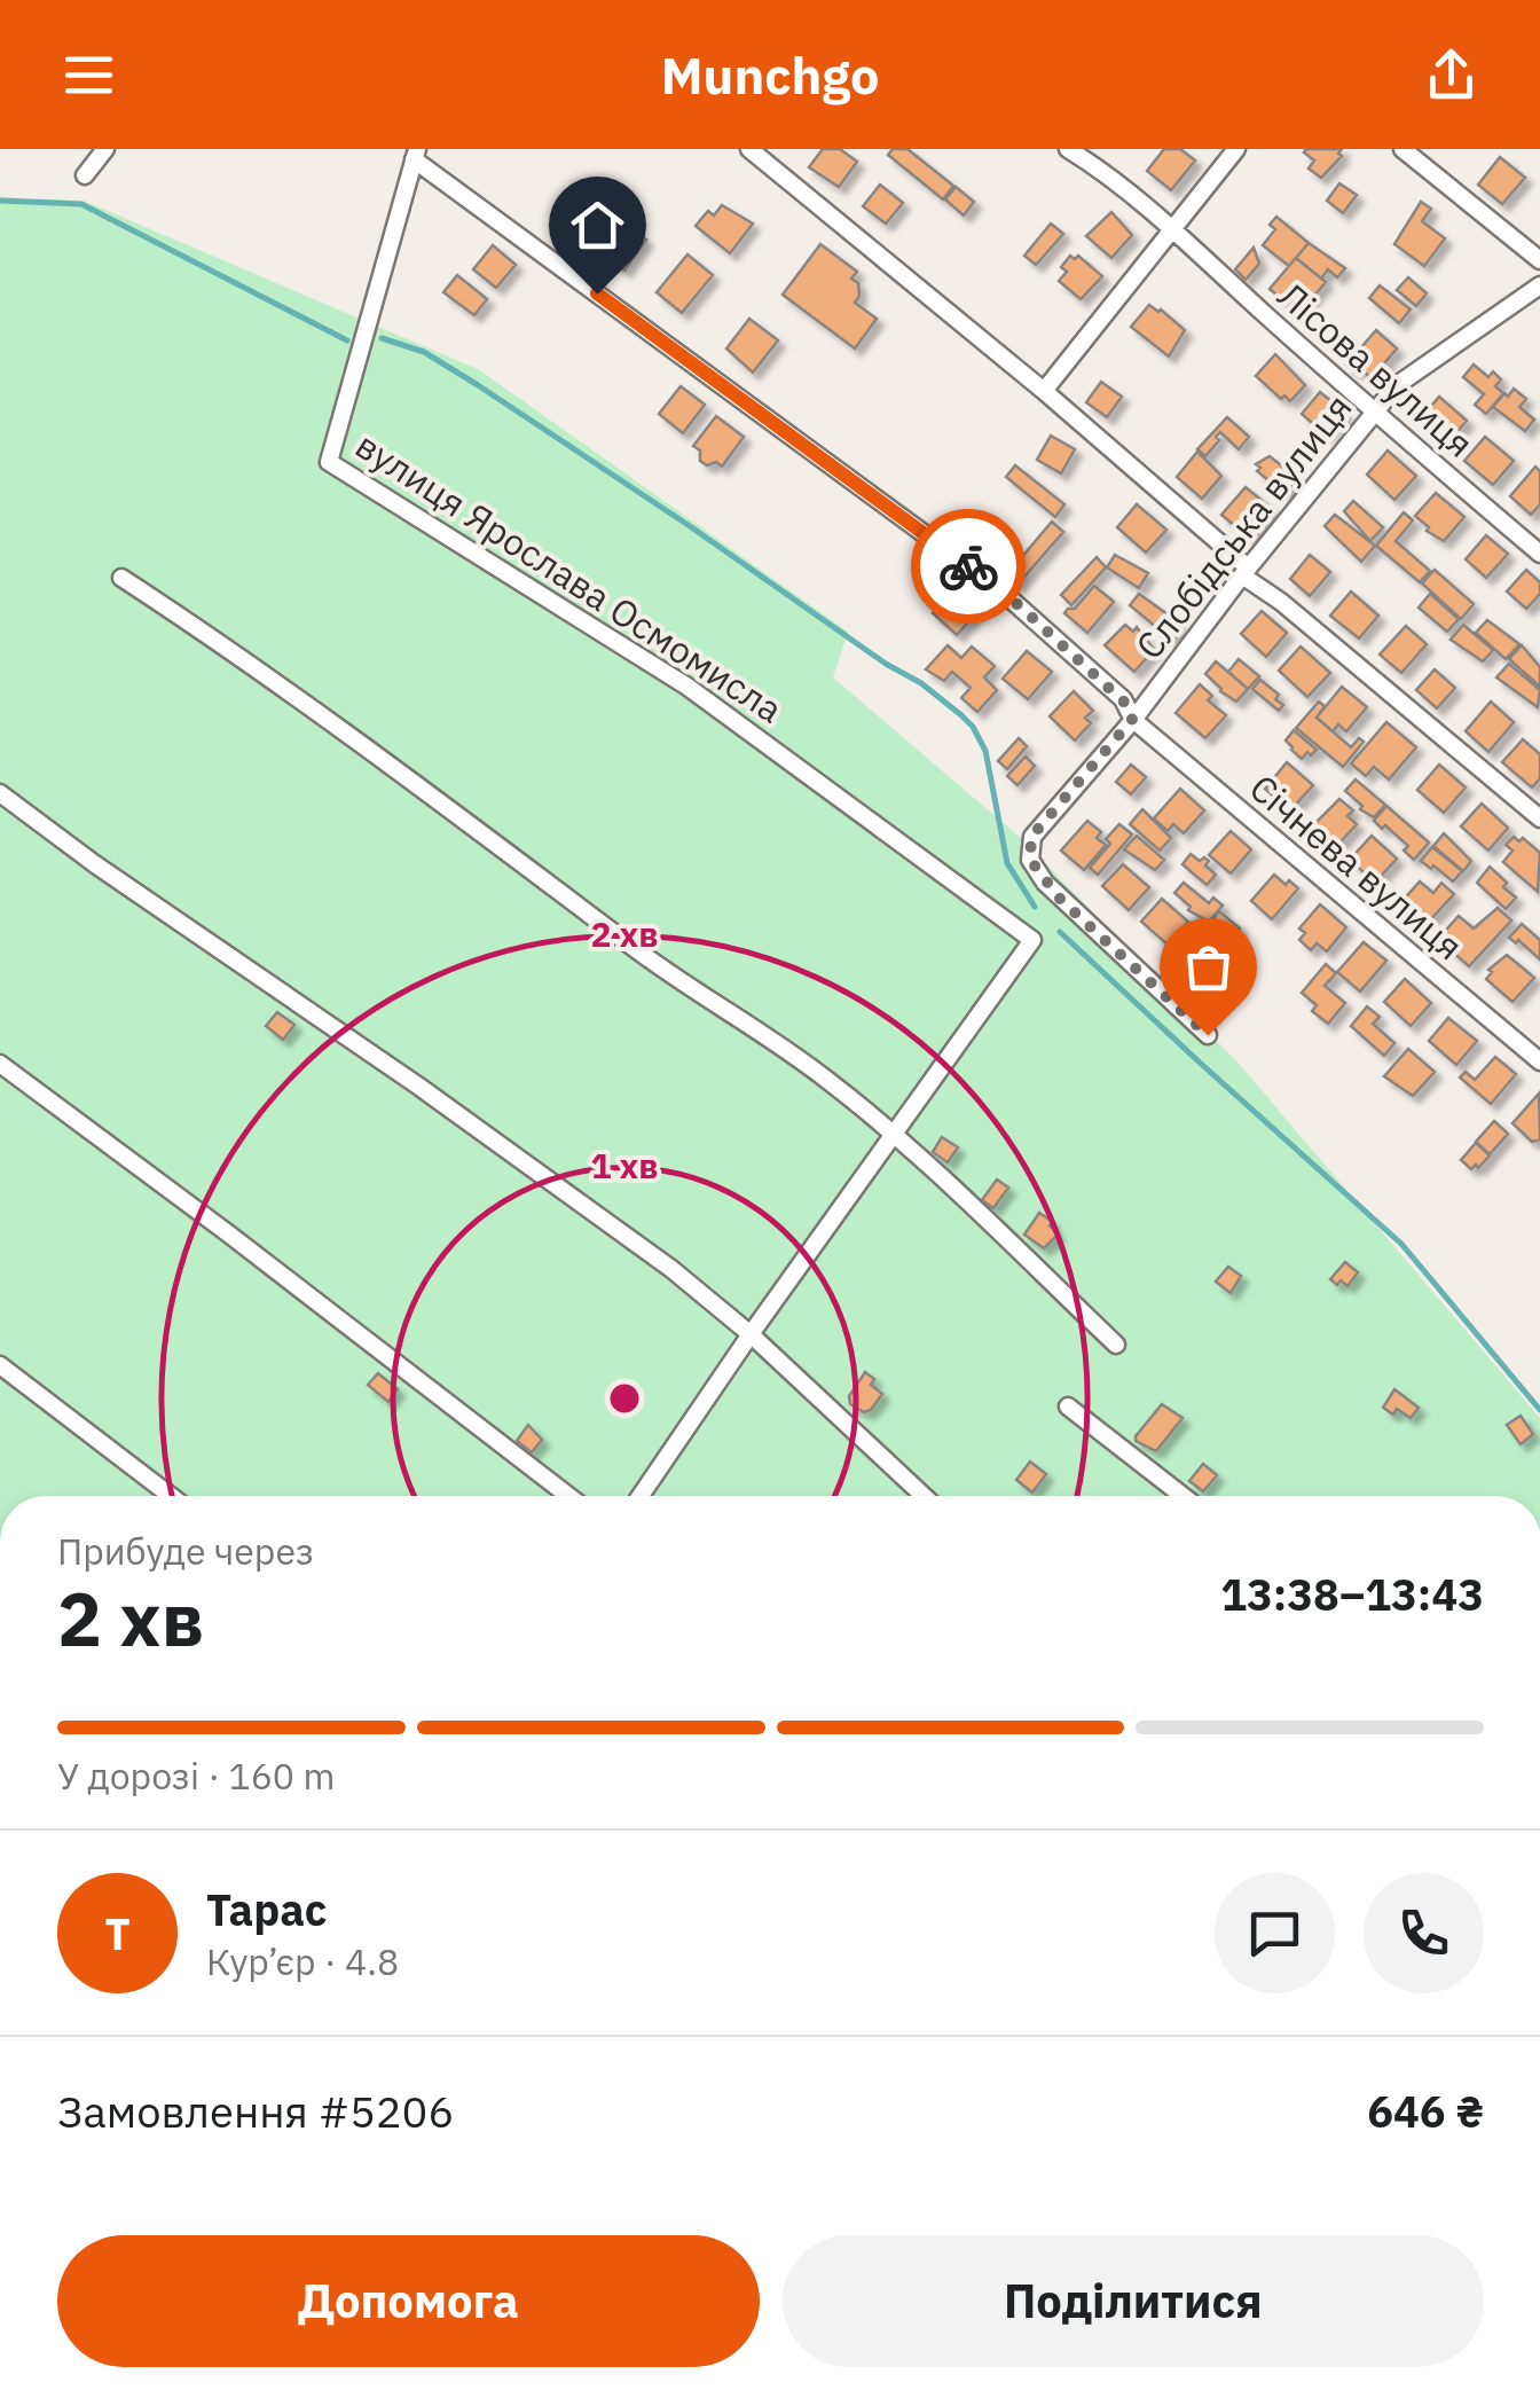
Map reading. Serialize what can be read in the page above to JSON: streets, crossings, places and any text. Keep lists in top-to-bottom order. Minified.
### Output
{"streets":{"street":["Лісова вулиця","Слобідська вулиця","вулиця Ярослава Осмомисла","Січнева вулиця"]},"crossings":[["Лісова вулиця","Слобідська вулиця"],["Слобідська вулиця","Січнева вулиця"],["вулиця Ярослава Осмомисла","Січнева вулиця"]],"page":{"header":"Munchgo","heading":["2 хв","Прибуде через","13:38–13:43"],"panel":["Тарас","Кур’єр · 4.8","Замовлення #5206","646 ₴"],"bar":"У дорозі · 160 m","round":"Т","buttons":["Допомога","Поділитися"]},"rings":["2 хв","1 хв"]}
